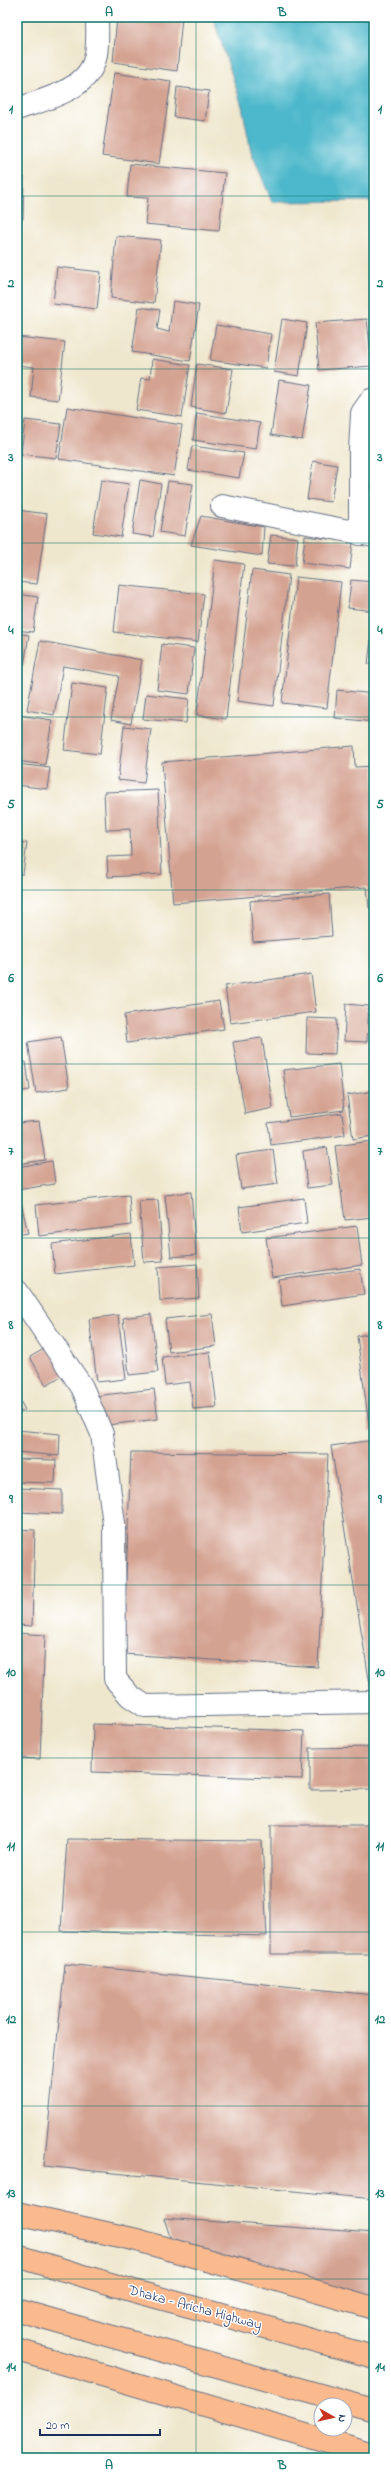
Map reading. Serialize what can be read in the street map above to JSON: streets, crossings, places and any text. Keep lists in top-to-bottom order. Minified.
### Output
{"streets":{"highway":["Dhaka - Aricha Highway"]},"scale_bar":"20 m","north":"right","grid":{"columns":["A","B"],"rows":["1","2","3","4","5","6","7","8","9","10","11","12","13","14"]}}
